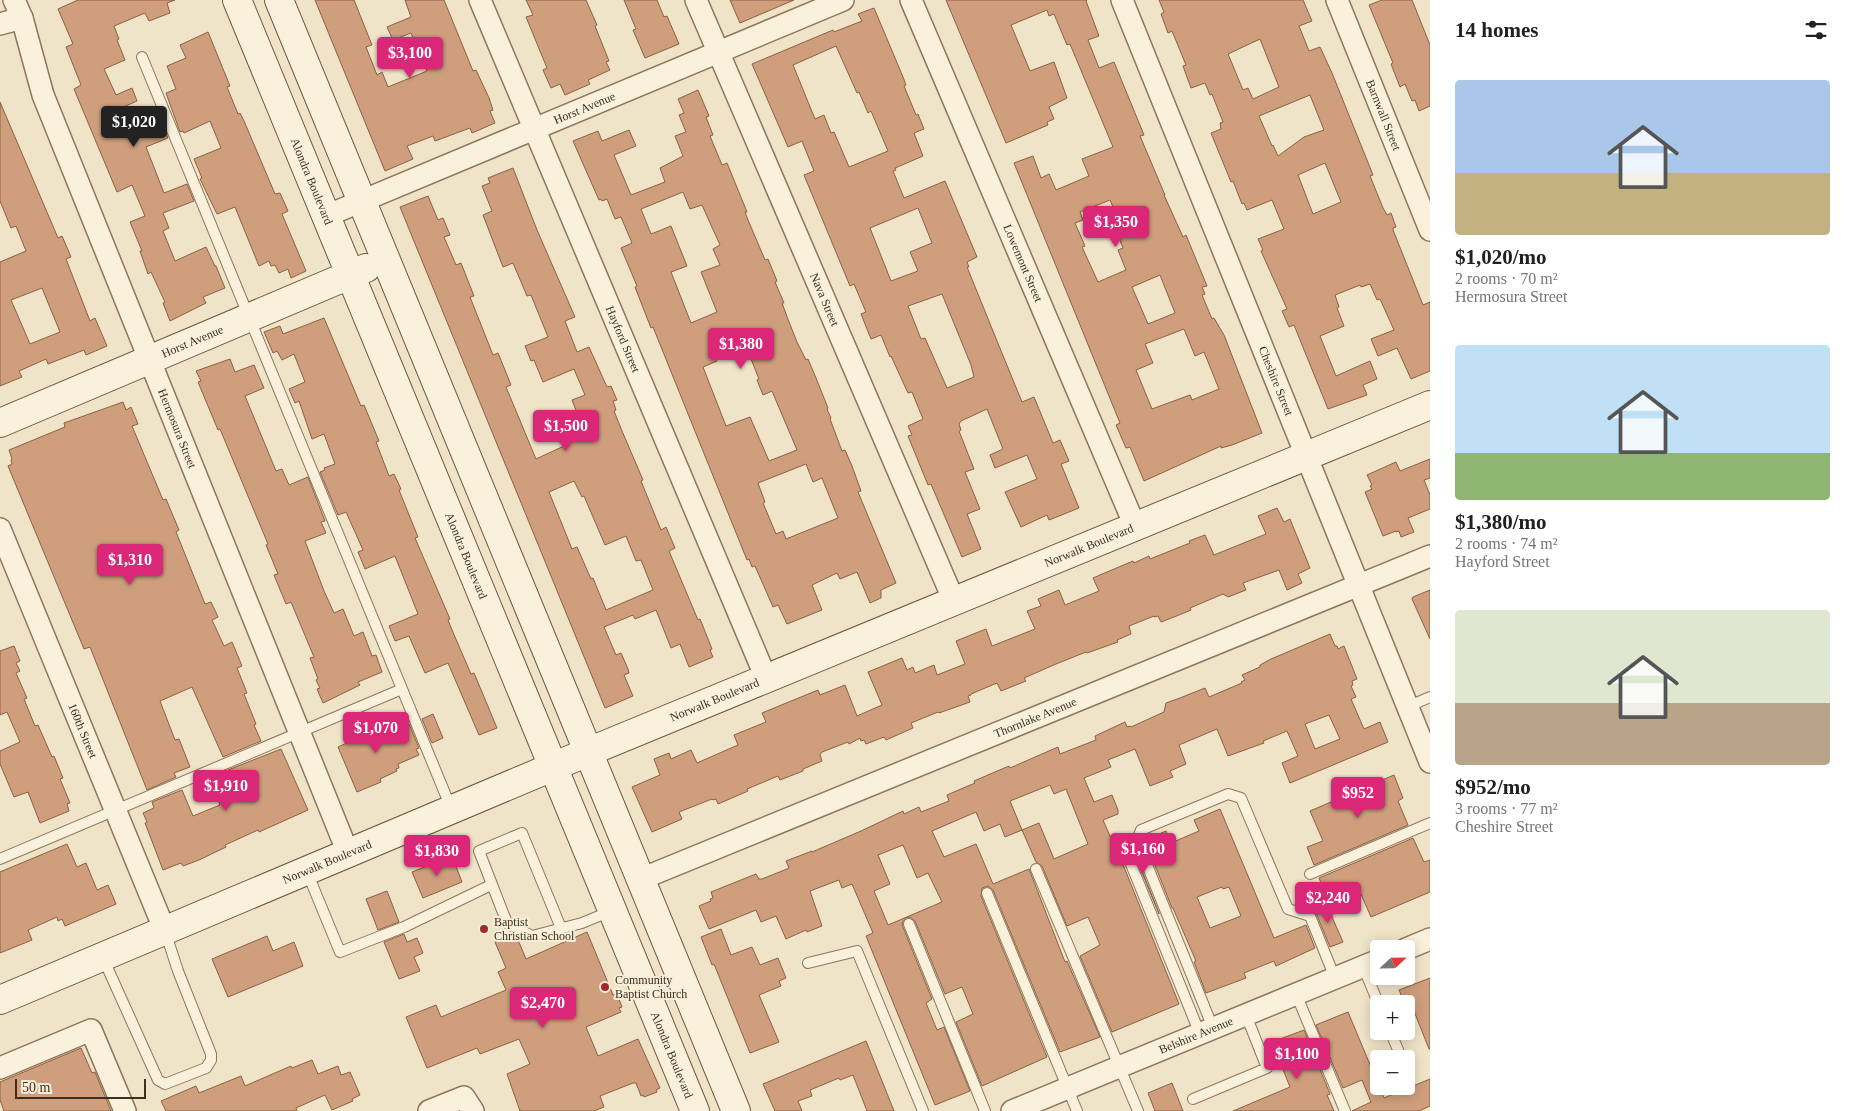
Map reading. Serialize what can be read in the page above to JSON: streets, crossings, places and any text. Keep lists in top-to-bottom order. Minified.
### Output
{"streets":{"main road":["Horst Avenue","Alondra Boulevard","Norwalk Boulevard"],"street":["Barnwall Street","Lowemont Street","Nava Street","Hayford Street","Cheshire Street","Hermosura Street","Thornlake Avenue","160th Street","Belshire Avenue"]},"crossings":[["Horst Avenue","Alondra Boulevard"],["Horst Avenue","Nava Street"],["Horst Avenue","Hayford Street"],["Horst Avenue","Hermosura Street"],["Alondra Boulevard","Norwalk Boulevard"],["Lowemont Street","Norwalk Boulevard"],["Nava Street","Norwalk Boulevard"],["Hayford Street","Norwalk Boulevard"],["Cheshire Street","Norwalk Boulevard"],["Cheshire Street","Thornlake Avenue"],["Hermosura Street","Norwalk Boulevard"],["Norwalk Boulevard","160th Street"]],"places":["Baptist Christian School","Community Baptist Church"],"scale_bar":"50 m","north":"right","page":{"heading":"14 homes","price":["$3,100","$1,020","$1,350","$1,380","$1,500","$1,310","$1,070","$1,910","$952","$1,160","$1,830","$2,240","$2,470","$1,100"],"list":[{"name":"$1,020/mo","note":"2 rooms · 70 m² · Hermosura Street"},{"name":"$1,380/mo","note":"2 rooms · 74 m² · Hayford Street"},{"name":"$952/mo","note":"3 rooms · 77 m² · Cheshire Street"}],"map_buttons":["+","−"],"scale":"50 m"}}
